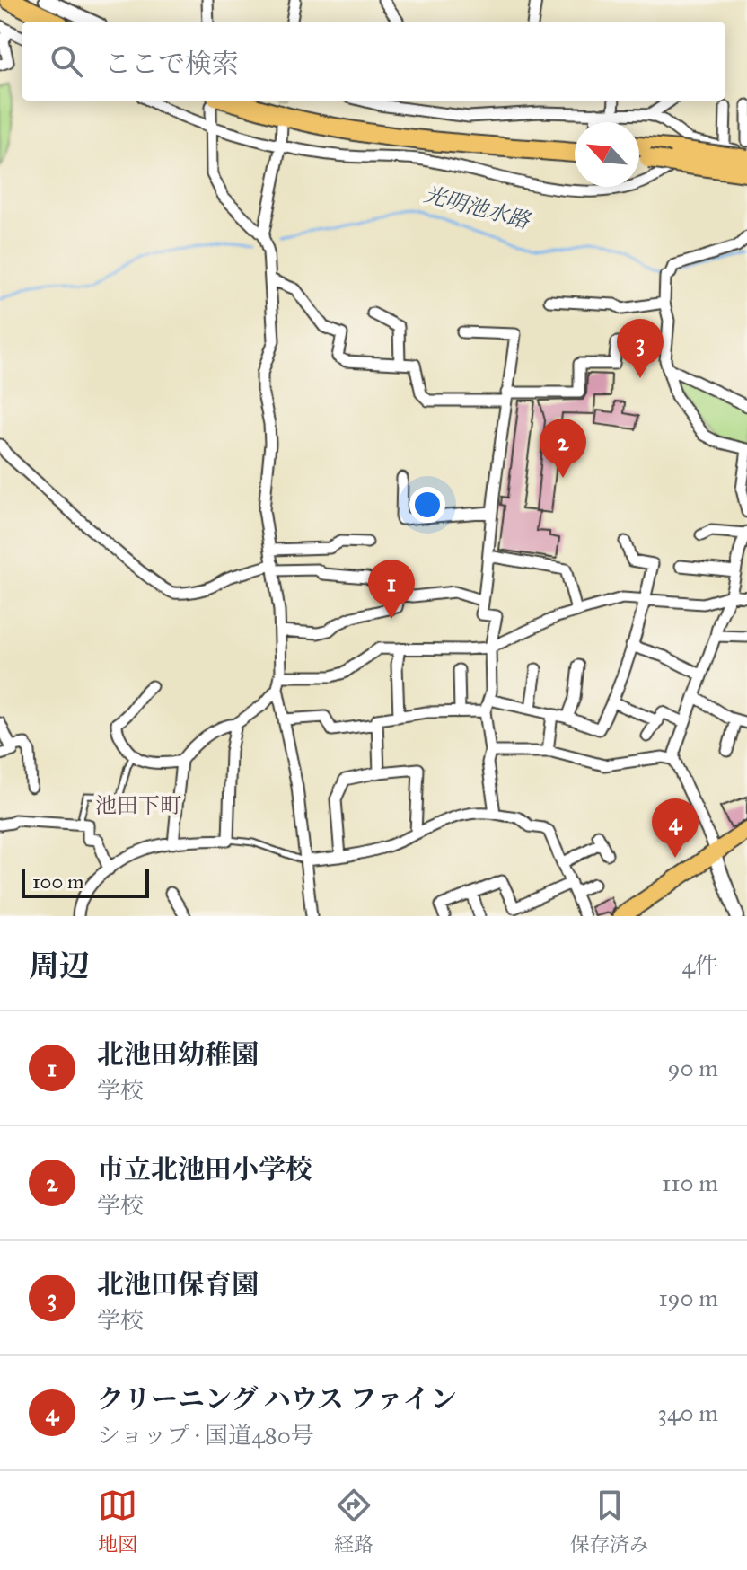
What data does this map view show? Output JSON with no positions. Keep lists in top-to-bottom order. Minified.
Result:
{"districts":["池田下町"],"water":["光明池水路"],"scale_bar":"100 m","north":"top left","page":{"search":"ここで検索","pins":["3","2","1","4"],"scale":"100 m","heading":["周辺","4件"],"list":[{"mark":"1","name":"北池田幼稚園","note":"学校","value":"90 m"},{"mark":"2","name":"市立北池田小学校","note":"学校","value":"110 m"},{"mark":"3","name":"北池田保育園","note":"学校","value":"190 m"},{"mark":"4","name":"クリーニング ハウス ファイン","note":"ショップ · 国道480号","value":"340 m"}],"nav":["地図","経路","保存済み"]}}
